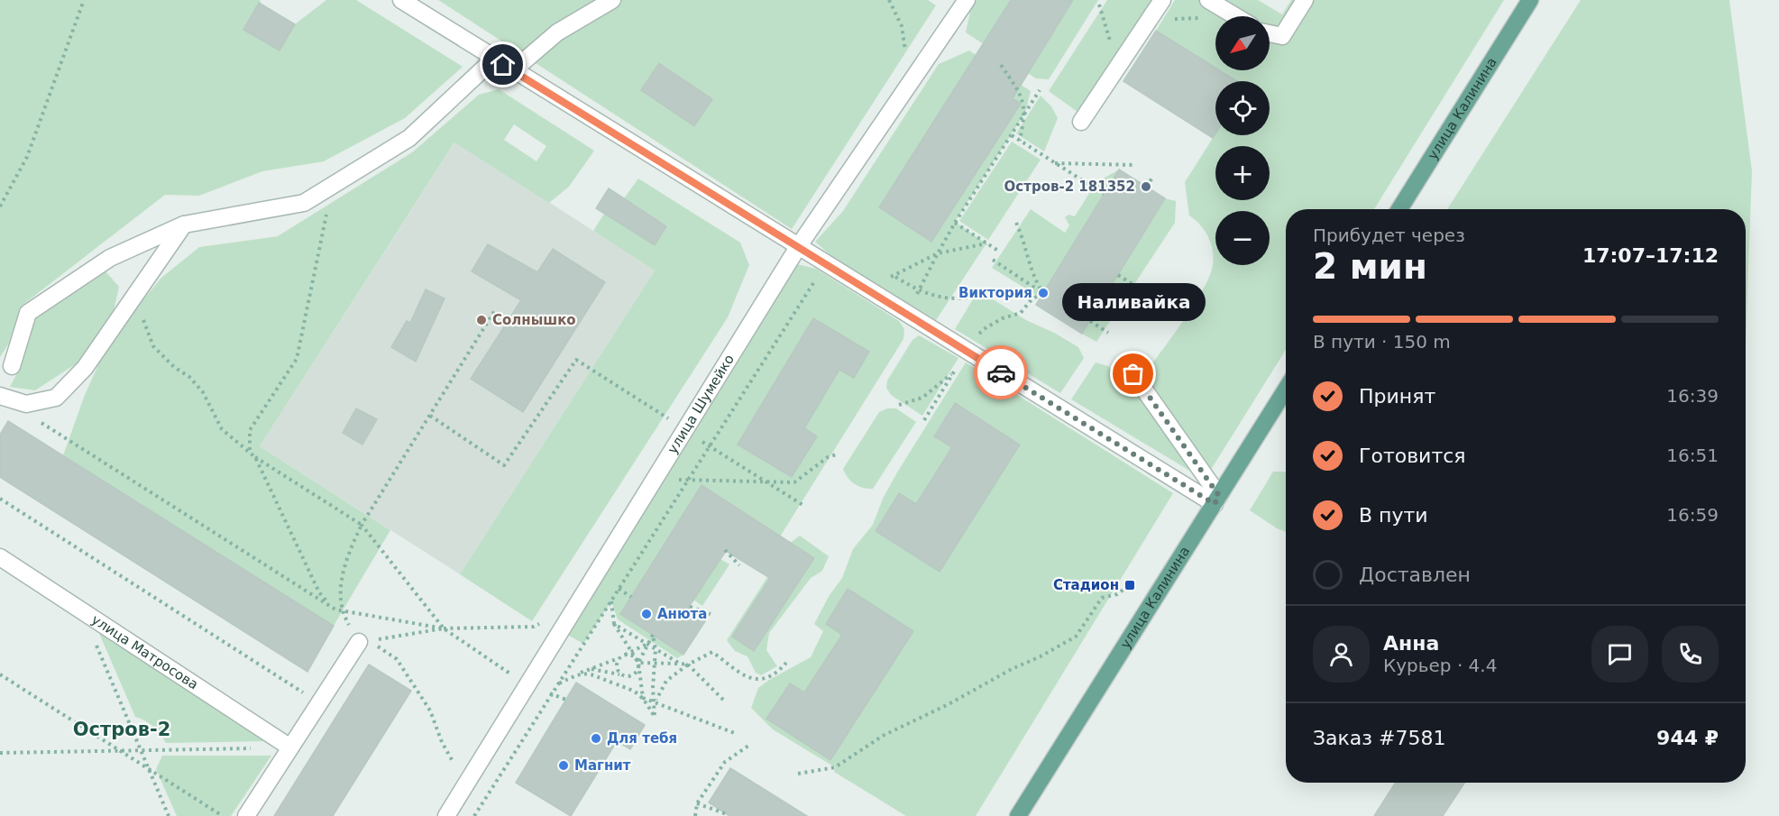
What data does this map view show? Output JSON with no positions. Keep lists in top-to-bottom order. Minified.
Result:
{"streets":{"main road":["улица Калинина"],"street":["улица Шумейко","улица Матросова"]},"districts":["Остров-2"],"places":{"other":["Остров-2 181352","Виктория","Солнышко","Наливайка","Анюта","Для тебя","Магнит"],"transit":["Стадион"]},"north":"bottom left","page":{"map_buttons":["+","−"],"heading":["2 мин","Прибудет через","17:07–17:12"],"panel":["Анна","Курьер · 4.4","Заказ #7581","944 ₽"],"bubble":"Наливайка","bar":"В пути · 150 m","list":[["Принят","16:39"],["Готовится","16:51"],["В пути","16:59"],"Доставлен"]}}
